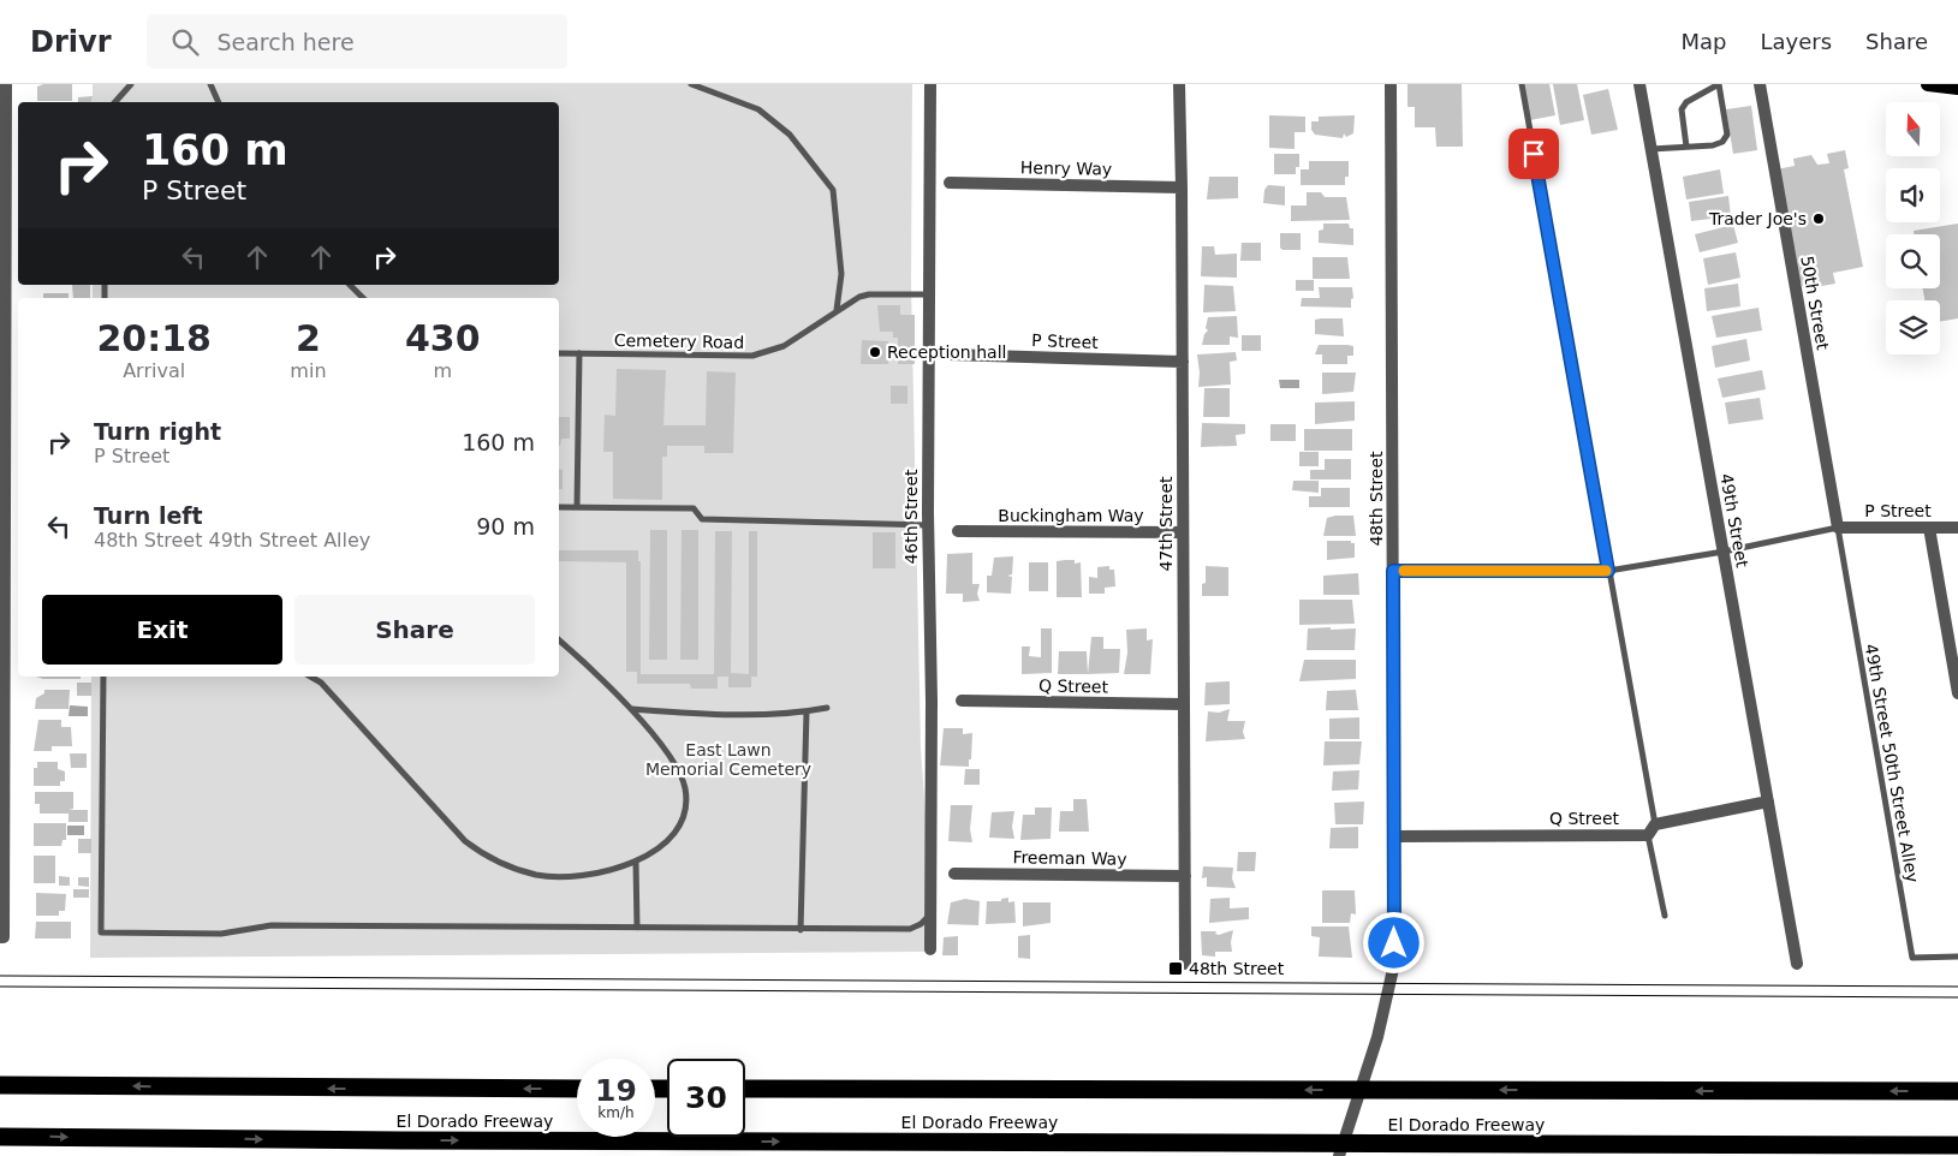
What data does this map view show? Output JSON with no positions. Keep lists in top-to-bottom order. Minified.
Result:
{"streets":{"highway":["El Dorado Freeway"],"street":["Henry Way","50th Street","P Street","48th Street","Buckingham Way","46th Street","49th Street","47th Street","Q Street","Freeman Way"],"lane":["Cemetery Road","49th Street 50th Street Alley"]},"crossings":[["Henry Way","47th Street"],["50th Street","P Street"],["50th Street","49th Street 50th Street Alley"],["Cemetery Road","46th Street"],["P Street","47th Street"],["P Street","49th Street 50th Street Alley"],["48th Street","Q Street"],["Buckingham Way","47th Street"],["47th Street","Q Street"],["47th Street","Freeman Way"]],"parks":["East Lawn Memorial Cemetery"],"places":{"other":["Trader Joe's","Reception hall"],"transit":["48th Street"]},"north":"top","page":{"header":"Drivr","search":"Search here","nav":["Map","Layers","Share"],"turn":["160 m","P Street"],"eta":["20:18","Arrival","2","min","430","m"],"list":[{"name":"Turn right","note":"P Street","value":"160 m"},{"name":"Turn left","note":"48th Street 49th Street Alley","value":"90 m"}],"buttons":["Exit","Share"],"speed":"19 km/h","limit":"30"}}
